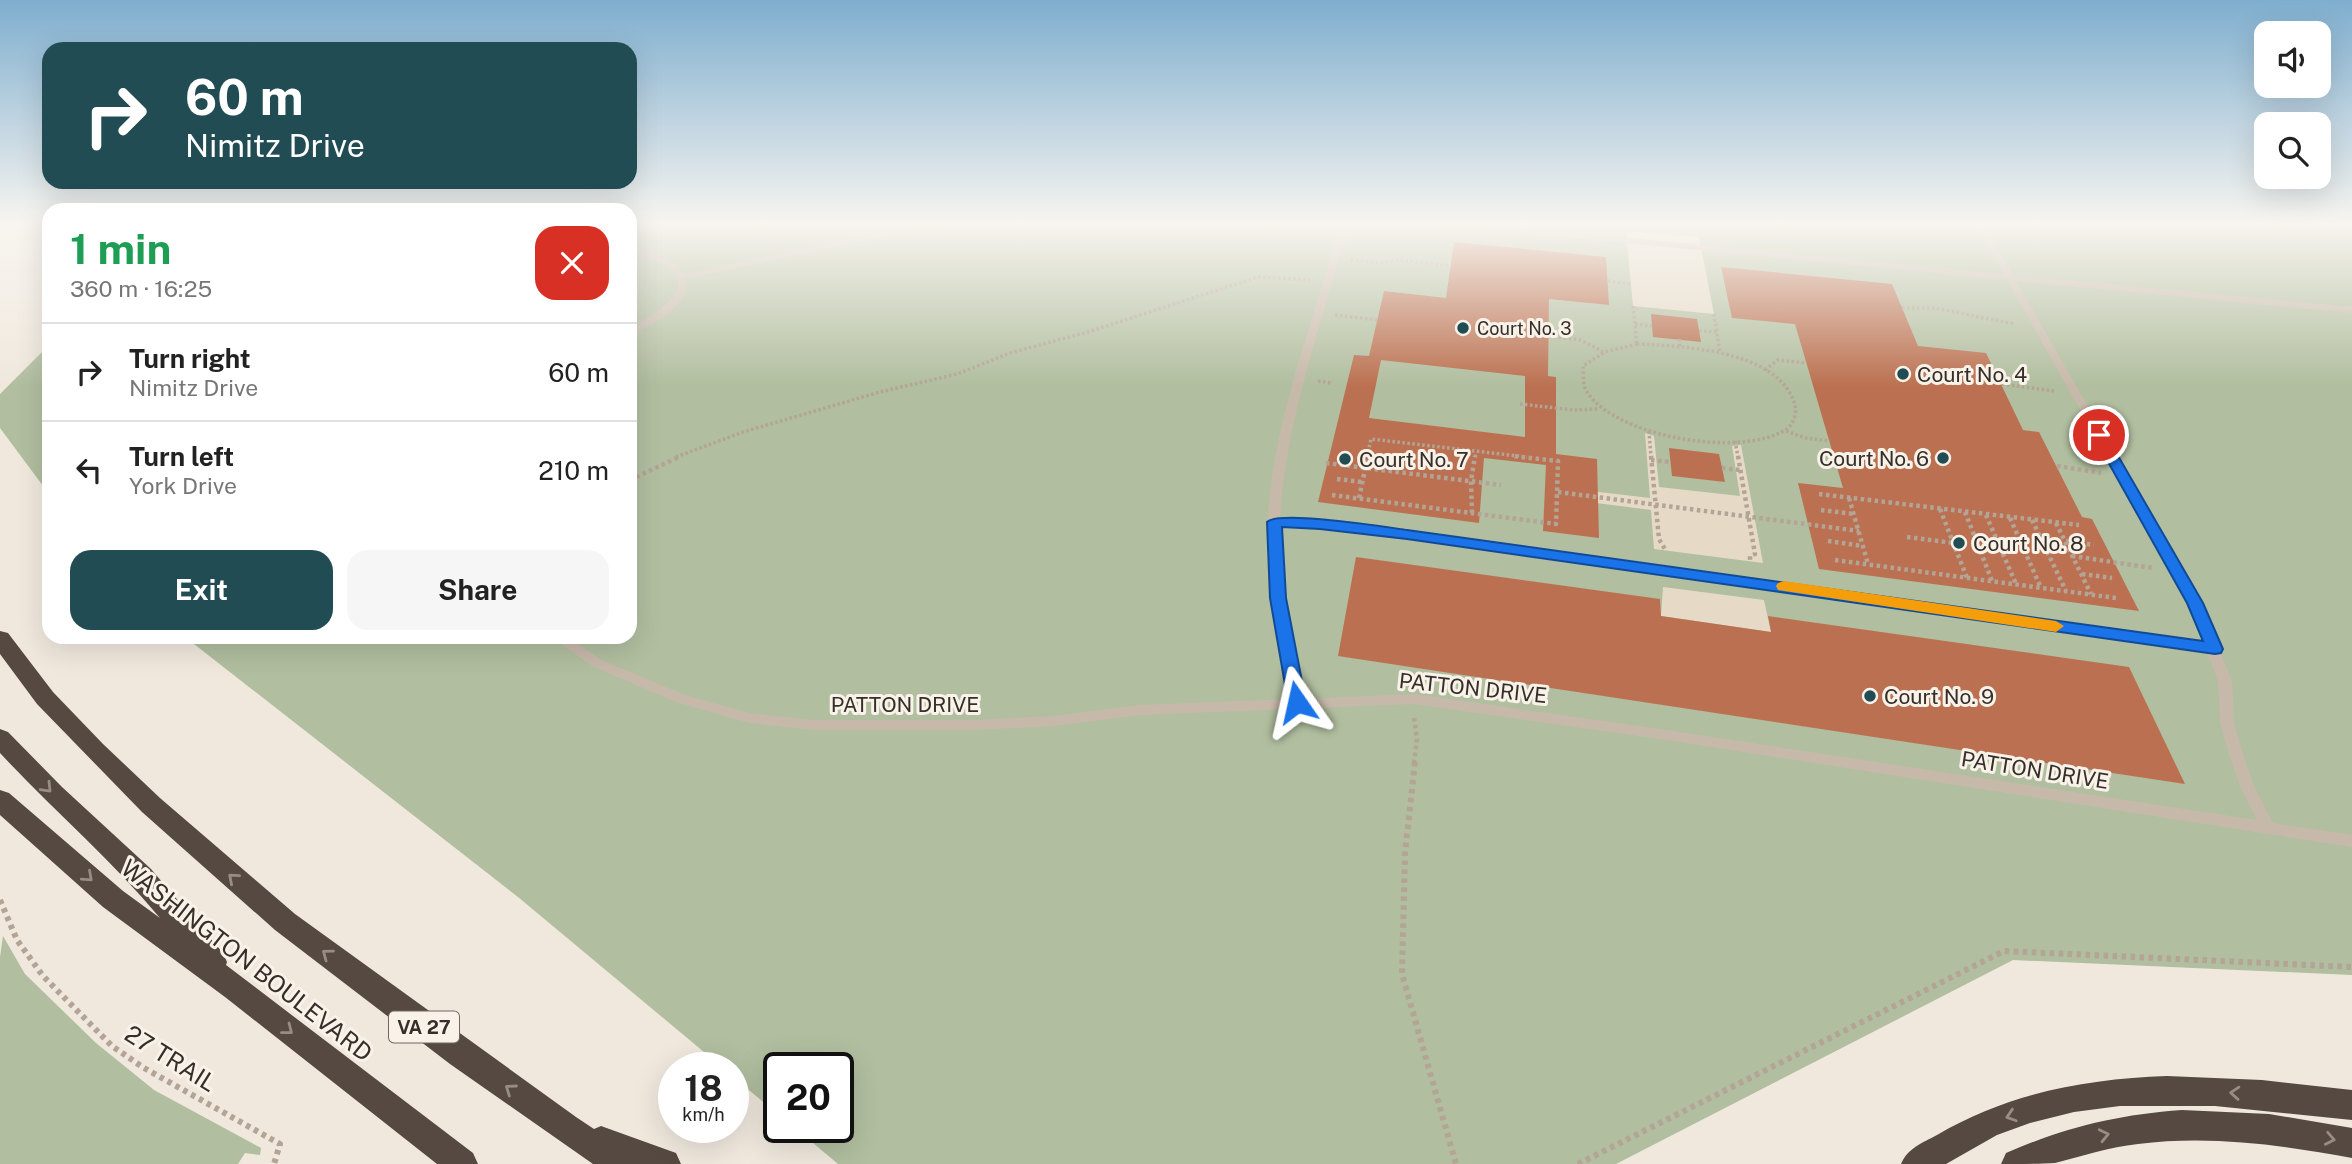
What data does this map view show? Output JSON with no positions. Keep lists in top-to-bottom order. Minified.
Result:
{"streets":{"highway":["WASHINGTON BOULEVARD","VA 27"],"lane":["PATTON DRIVE"],"path":["27 TRAIL"]},"places":["Court No. 3","Court No. 4","Court No. 6","Court No. 7","Court No. 8","Court No. 9"],"page":{"turn":["60 m","Nimitz Drive"],"heading":["1 min","360 m · 16:25"],"list":[{"name":"Turn right","note":"Nimitz Drive","value":"60 m"},{"name":"Turn left","note":"York Drive","value":"210 m"}],"buttons":["Exit","Share"],"speed":"18 km/h","limit":"20"}}
